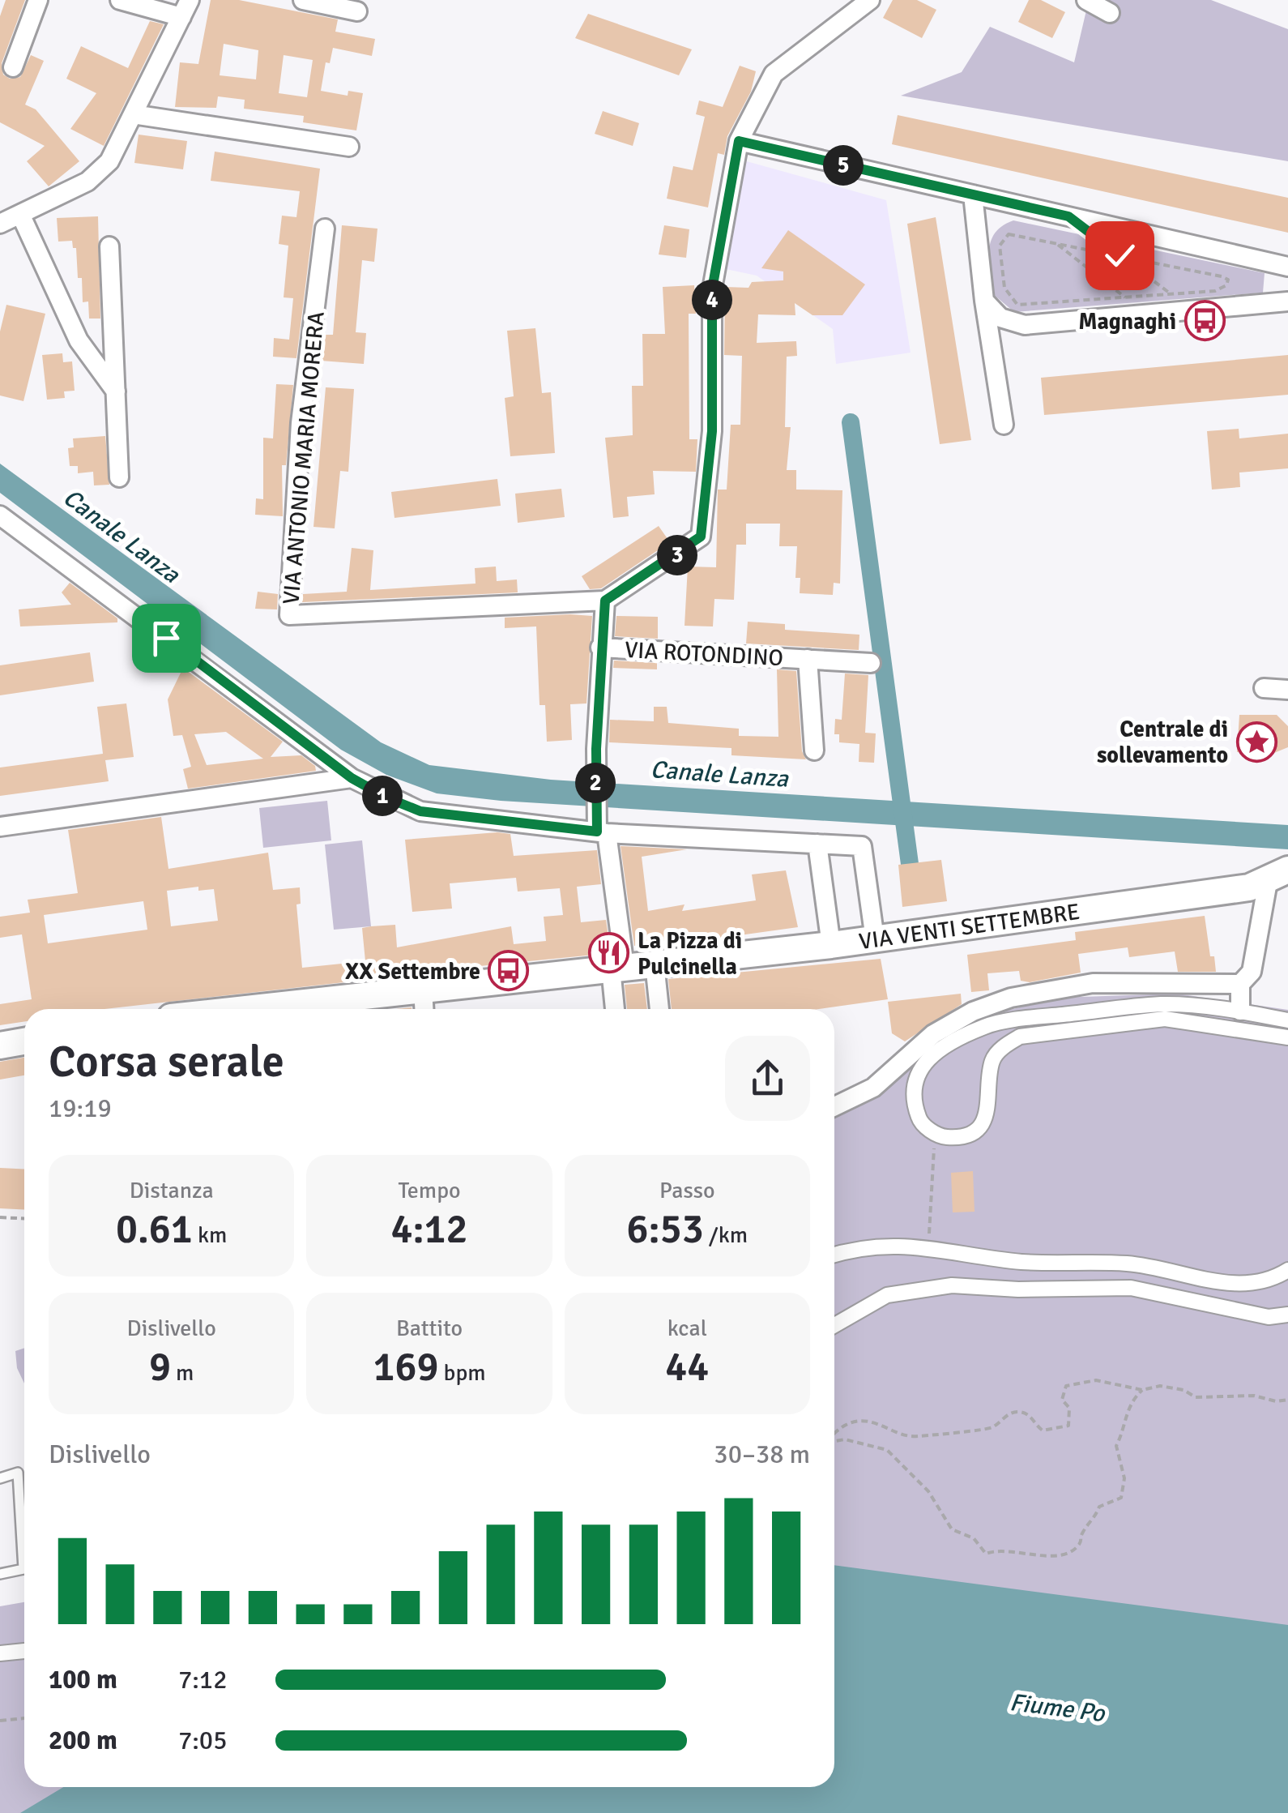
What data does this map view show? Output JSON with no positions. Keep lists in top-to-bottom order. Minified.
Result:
{"streets":{"main road":["VIA VENTI SETTEMBRE"],"street":["VIA ANTONIO MARIA MORERA","VIA ROTONDINO"]},"crossings":[["VIA ANTONIO MARIA MORERA","VIA ROTONDINO"],["VIA ROTONDINO","VIA VENTI SETTEMBRE"]],"water":["Canale Lanza","Fiume Po"],"places":{"bus stop":["Magnaghi","XX Settembre"],"place":["Centrale di sollevamento"],"restaurant":["La Pizza di Pulcinella"]},"page":{"pins":["5","4","3","2","1"],"heading":["Corsa serale","19:19"],"stats":[["Distanza","0.61 km"],["Tempo","4:12"],["Passo","6:53 /km"],["Dislivello","9 m"],["Battito","169 bpm"],["kcal","44"]],"chart":["Dislivello","30–38 m"],"list":[{"name":"100 m","note":"7:12"},{"name":"200 m","note":"7:05"}]}}
